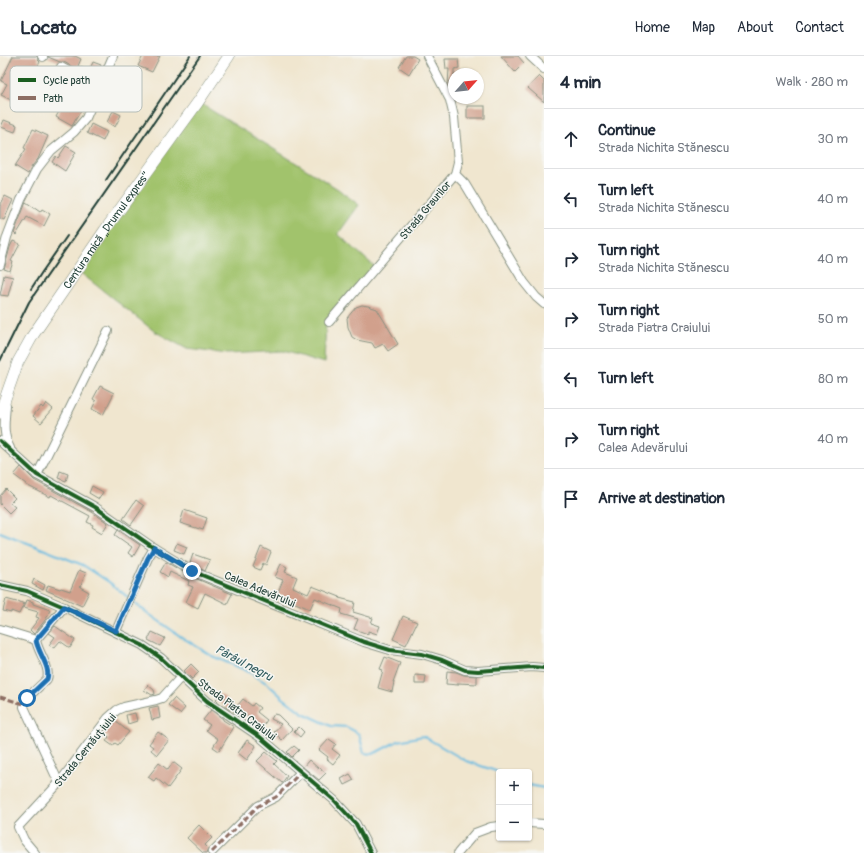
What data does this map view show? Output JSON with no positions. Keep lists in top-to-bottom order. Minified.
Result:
{"streets":{"main road":["Centura mică „Drumul expres”"],"street":["Strada Graurilor","Calea Adevărului","Strada Piatra Craiului","Strada Cernăuțiului"]},"crossings":[["Strada Piatra Craiului","Strada Cernăuțiului"]],"water":["Pârâul negru"],"legend":["Cycle path","Path"],"north":"top right","page":{"header":"Locato","nav":["Home","Map","About","Contact"],"heading":["4 min","Walk · 280 m"],"list":[["Continue","Strada Nichita Stănescu","30 m"],["Turn left","Strada Nichita Stănescu","40 m"],["Turn right","Strada Nichita Stănescu","40 m"],["Turn right","Strada Piatra Craiului","50 m"],["Turn left","80 m"],["Turn right","Calea Adevărului","40 m"],"Arrive at destination"],"map_buttons":["+","−"]}}
